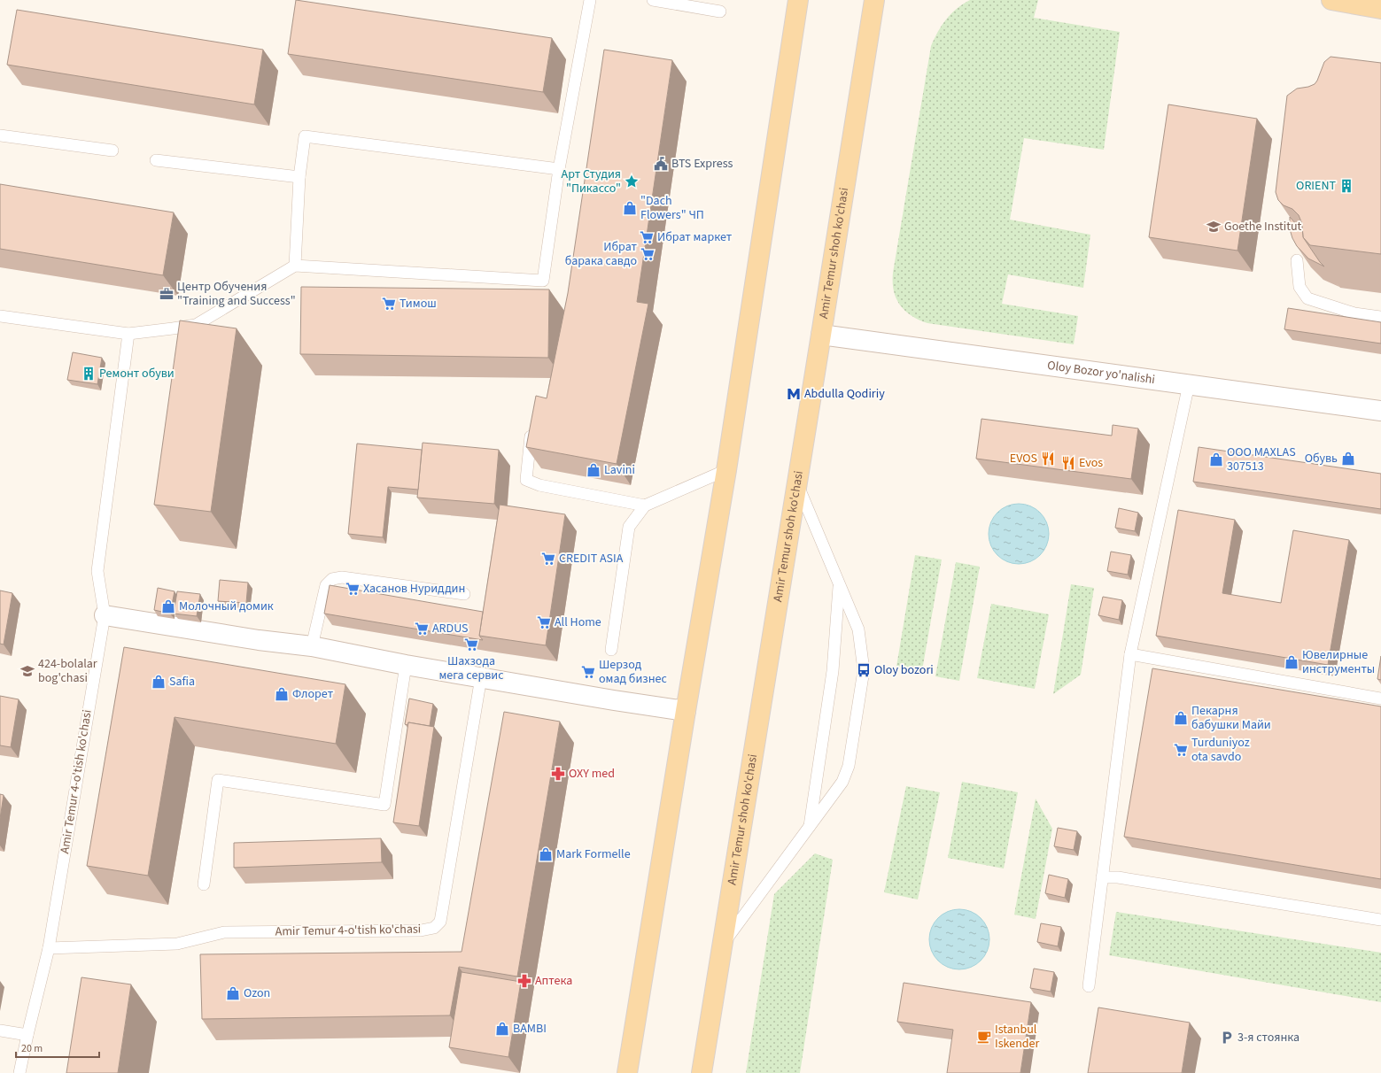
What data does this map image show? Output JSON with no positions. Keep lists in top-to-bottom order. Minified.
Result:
{"streets":{"main road":["Amir Temur shoh ko'chasi"],"street":["Oloy Bozor yo'nalishi"],"lane":["Amir Temur 4-o'tish ko'chasi"]},"crossings":[["Amir Temur shoh ko'chasi","Oloy Bozor yo'nalishi"]],"places":{"public building":["BTS Express"],"place":["Арт Студия \"Пикассо\""],"building":["ORIENT","Ремонт обуви"],"shop":["\"Dach Flowers\" ЧП","Обувь","OOO MAXLAS 307513","Lavini","Молочный домик","Ювелирные инструменты","Safia","Флорет","Пекарня бабушки Майи","Mark Formelle","Ozon","BAMBI"],"school or university":["Goethe Institut","424-bolalar bog'chasi"],"supermarket":["Ибрат маркет","Ибрат барака савдо","Тимош","CREDIT ASIA","Хасанов Нуриддин","All Home","ARDUS","Шахзода мега сервис","Шерзод омад бизнес","Turduniyoz ota savdo"],"office":["Центр Обучения \"Training and Success\""],"metro station":["Abdulla Qodiriy"],"restaurant":["EVOS","Evos"],"bus stop":["Oloy bozori"],"pharmacy":["OXY med","Аптека"],"cafe":["Istanbul Iskender"],"parking":["3-я стоянка"]},"scale_bar":"20 m"}
